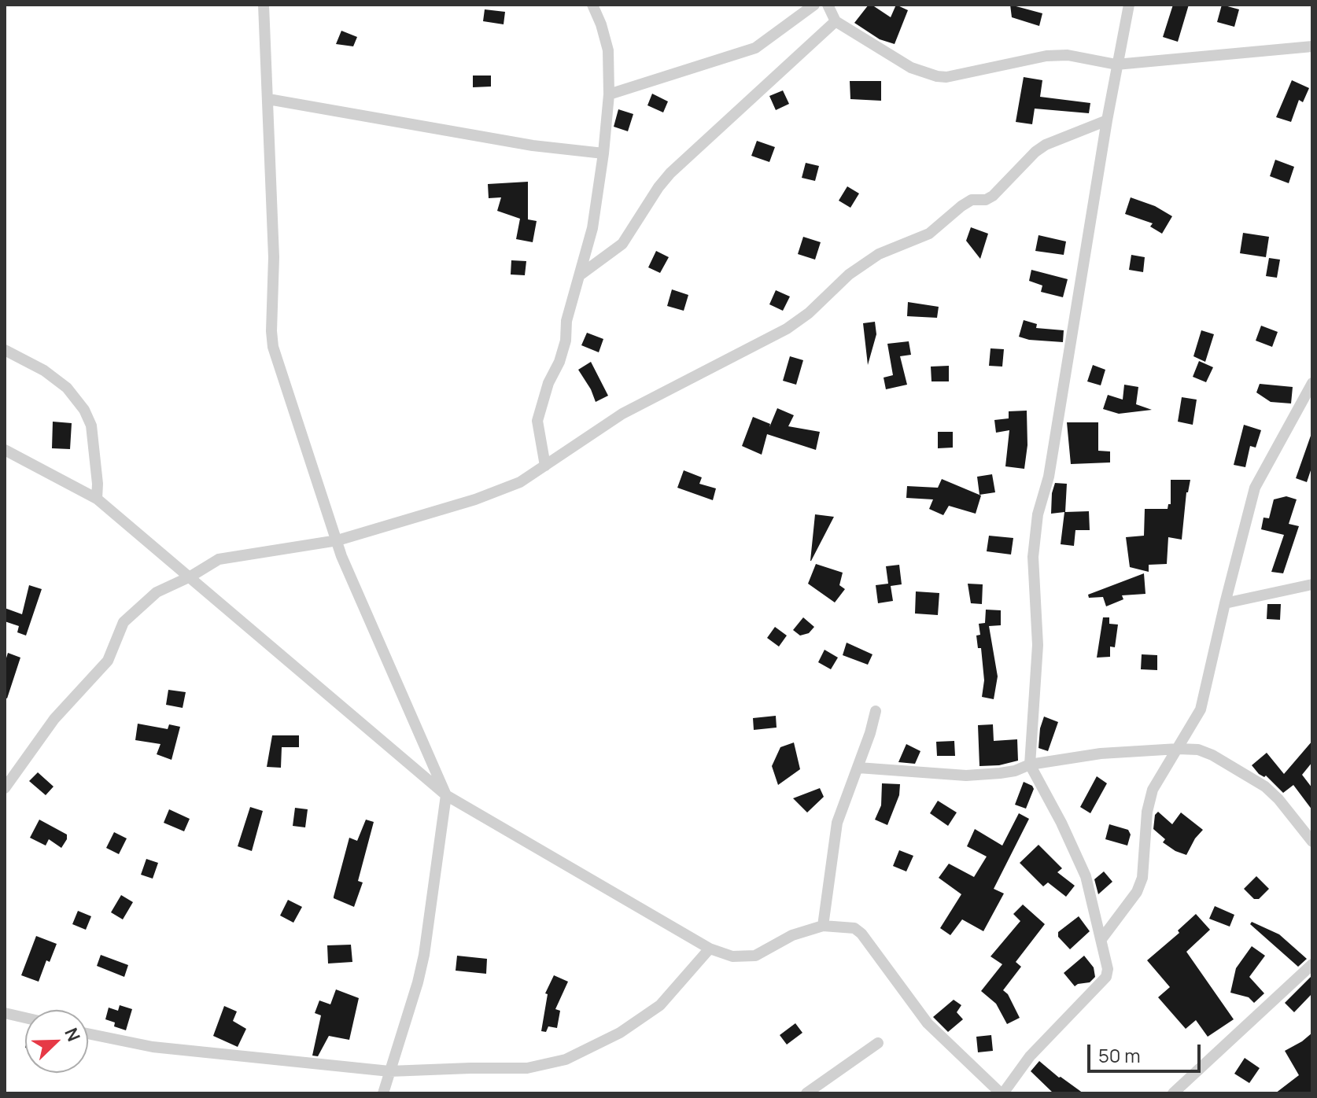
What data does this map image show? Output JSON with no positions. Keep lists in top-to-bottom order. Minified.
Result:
{"scale_bar":"50 m","north":"top right"}
